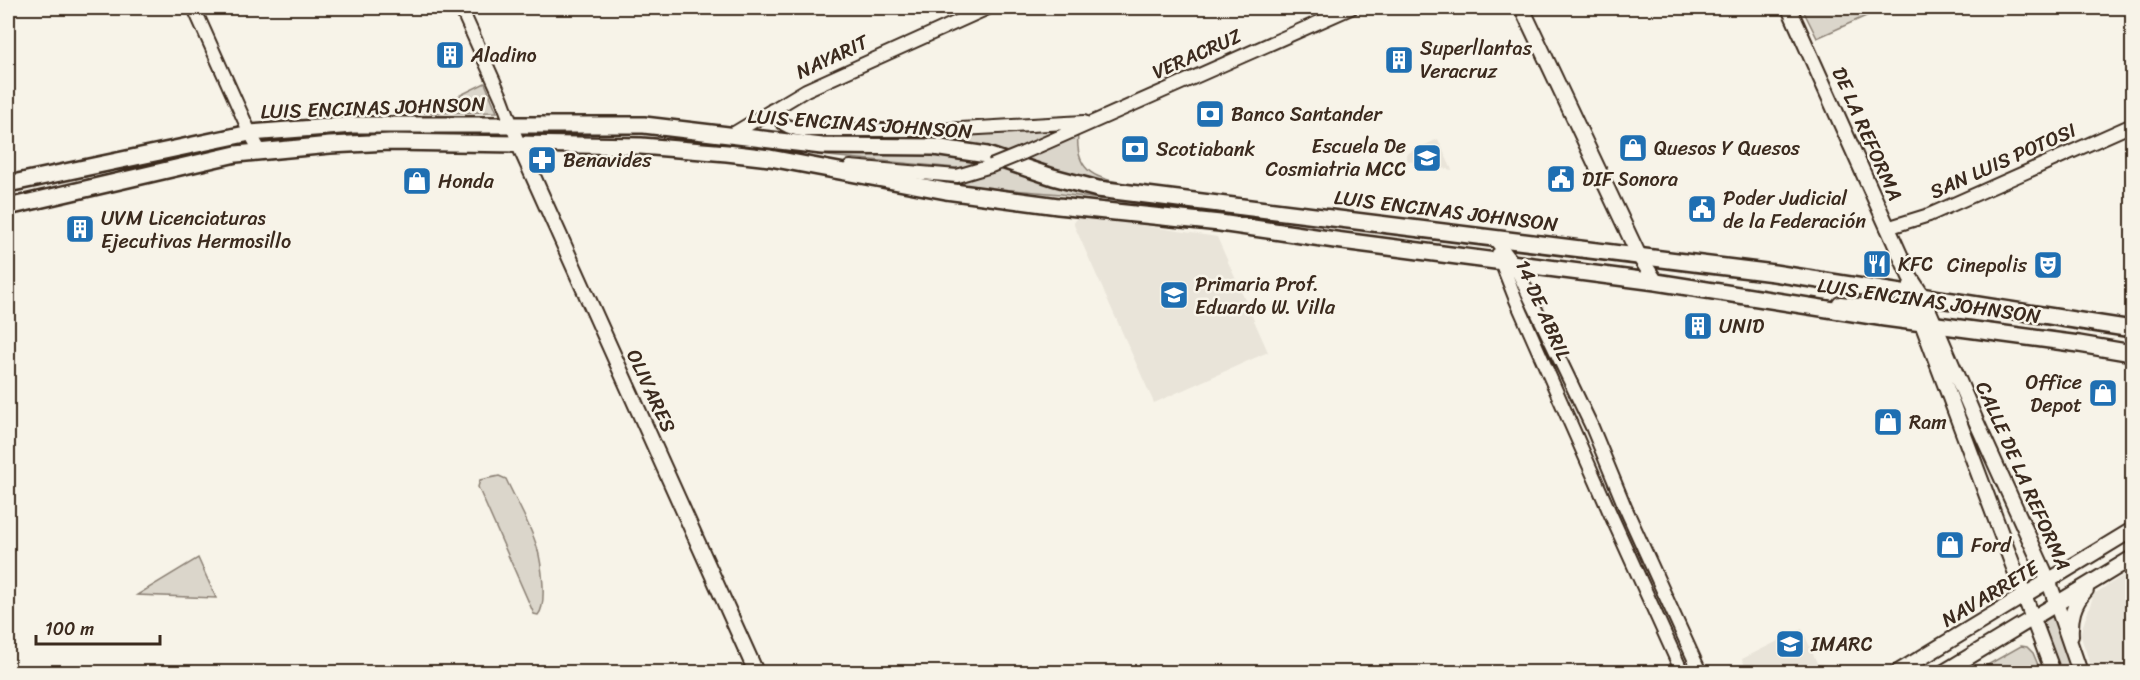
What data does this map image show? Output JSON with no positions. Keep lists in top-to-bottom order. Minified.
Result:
{"streets":{"main road":["LUIS ENCINAS JOHNSON","DE LA REFORMA","OLIVARES","CALLE DE LA REFORMA","NAVARRETE"],"street":["VERACRUZ","NAYARIT","SAN LUIS POTOSI","14 DE ABRIL"]},"crossings":[["VERACRUZ","LUIS ENCINAS JOHNSON"],["NAYARIT","LUIS ENCINAS JOHNSON"],["LUIS ENCINAS JOHNSON","DE LA REFORMA"],["LUIS ENCINAS JOHNSON","14 DE ABRIL"],["LUIS ENCINAS JOHNSON","OLIVARES"],["LUIS ENCINAS JOHNSON","CALLE DE LA REFORMA"],["DE LA REFORMA","SAN LUIS POTOSI"],["DE LA REFORMA","CALLE DE LA REFORMA"],["CALLE DE LA REFORMA","NAVARRETE"]],"places":{"building":["Aladino","Superllantas Veracruz","UVM Licenciaturas Ejecutivas Hermosillo","UNID"],"bank":["Banco Santander","Scotiabank"],"shop":["Quesos Y Quesos","Honda","Office Depot","Ram","Ford"],"school or university":["Escuela De Cosmiatria MCC","Primaria Prof. Eduardo W. Villa","IMARC"],"pharmacy":["Benavides"],"public building":["DIF Sonora","Poder Judicial de la Federación"],"restaurant":["KFC"],"theatre":["Cinepolis"]},"scale_bar":"100 m"}
